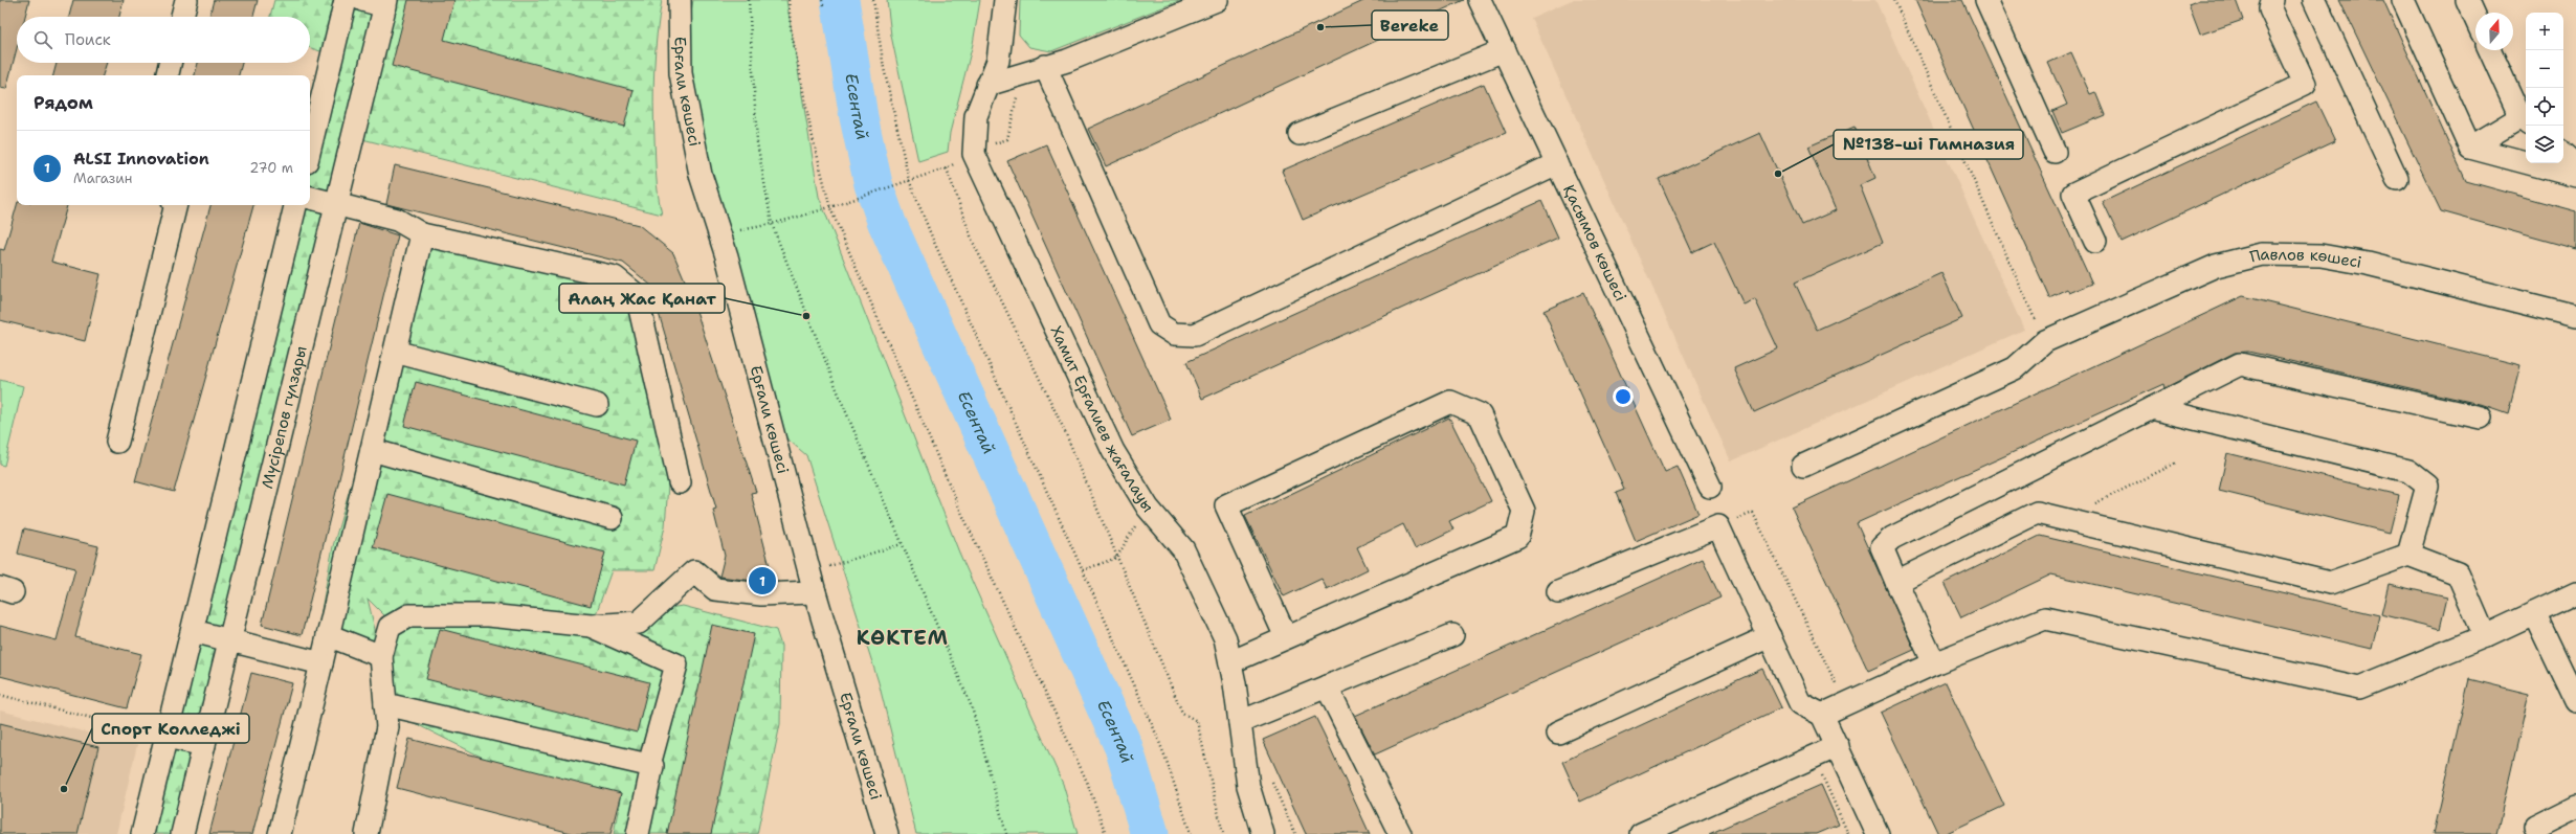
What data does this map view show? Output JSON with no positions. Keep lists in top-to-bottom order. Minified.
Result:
{"streets":{"street":["Ерғали көшесі","Қасымов көшесі","Павлов көшесі","Мүсірепов гүлзары","Хамит Ерғалиев жағалауы"]},"districts":["КӨКТЕМ"],"water":["Есентай"],"places":["Bereke","№138-ші Гимназия","Алаң Жас Қанат","Спорт Колледжі"],"north":"top","page":{"map_buttons":["+","−"],"search":"Поиск","heading":"Рядом","list":[{"mark":"1","name":"ALSI Innovation","note":"Магазин","value":"270 m"}],"pins":"1"}}
